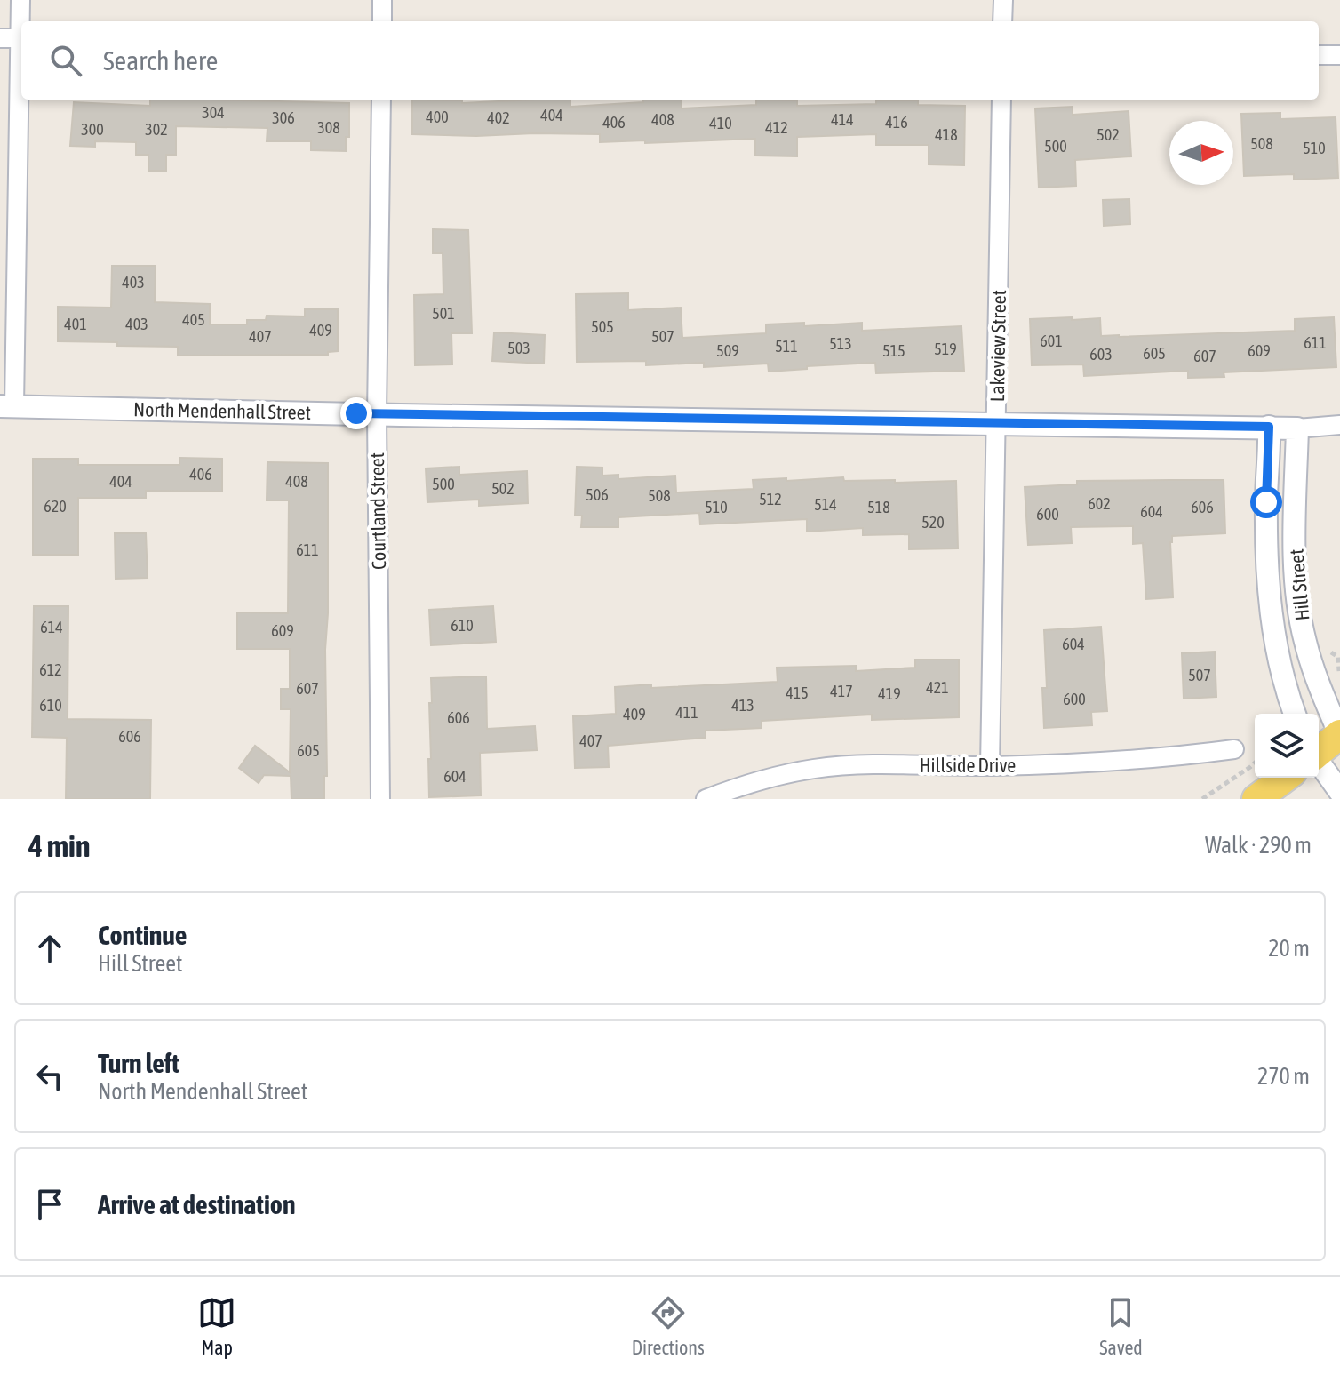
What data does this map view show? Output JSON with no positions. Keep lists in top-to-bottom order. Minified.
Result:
{"streets":{"street":["Lakeview Street","North Mendenhall Street","Courtland Street","Hill Street","Hillside Drive"]},"crossings":[["Lakeview Street","North Mendenhall Street"],["Lakeview Street","Hillside Drive"],["North Mendenhall Street","Courtland Street"],["North Mendenhall Street","Hill Street"]],"house_numbers":["304","404","400","306","402","408","414","406","416","410","308","412","300","302","418","502","508","500","510","403","501","405","401","403","505","409","407","507","601","611","513","511","503","519","509","515","609","605","603","607","406","404","408","500","502","506","508","512","602","514","620","510","518","606","604","600","520","611","610","614","609","604","612","507","421","607","417","415","419","600","610","413","411","409","606","606","407","605","604"],"north":"right","page":{"search":"Search here","heading":["4 min","Walk · 290 m"],"list":[["Continue","Hill Street","20 m"],["Turn left","North Mendenhall Street","270 m"],"Arrive at destination"],"nav":["Map","Directions","Saved"]}}
